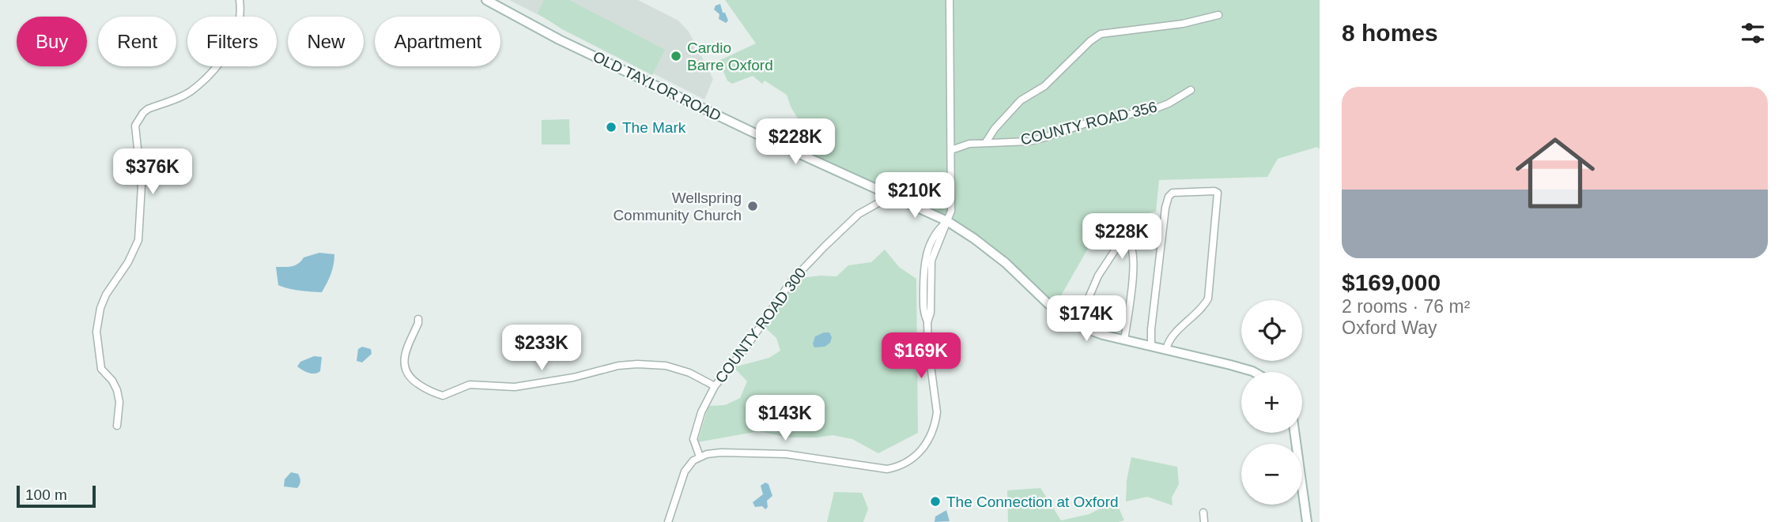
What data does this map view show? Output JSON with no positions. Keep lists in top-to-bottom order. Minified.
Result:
{"streets":{"street":["OLD TAYLOR ROAD","COUNTY ROAD 356","COUNTY ROAD 300"]},"crossings":[["OLD TAYLOR ROAD","COUNTY ROAD 300"]],"places":["Cardio Barre Oxford","The Mark","Wellspring Community Church","The Connection at Oxford"],"scale_bar":"100 m","page":{"heading":"8 homes","chip":["Buy","Rent","Filters","New","Apartment"],"list":[{"name":"$169,000","note":"2 rooms · 76 m² · Oxford Way"}],"price":["$228K","$376K","$210K","$228K","$174K","$233K","$169K","$143K"],"map_buttons":["+","−"],"scale":"100 m"}}
